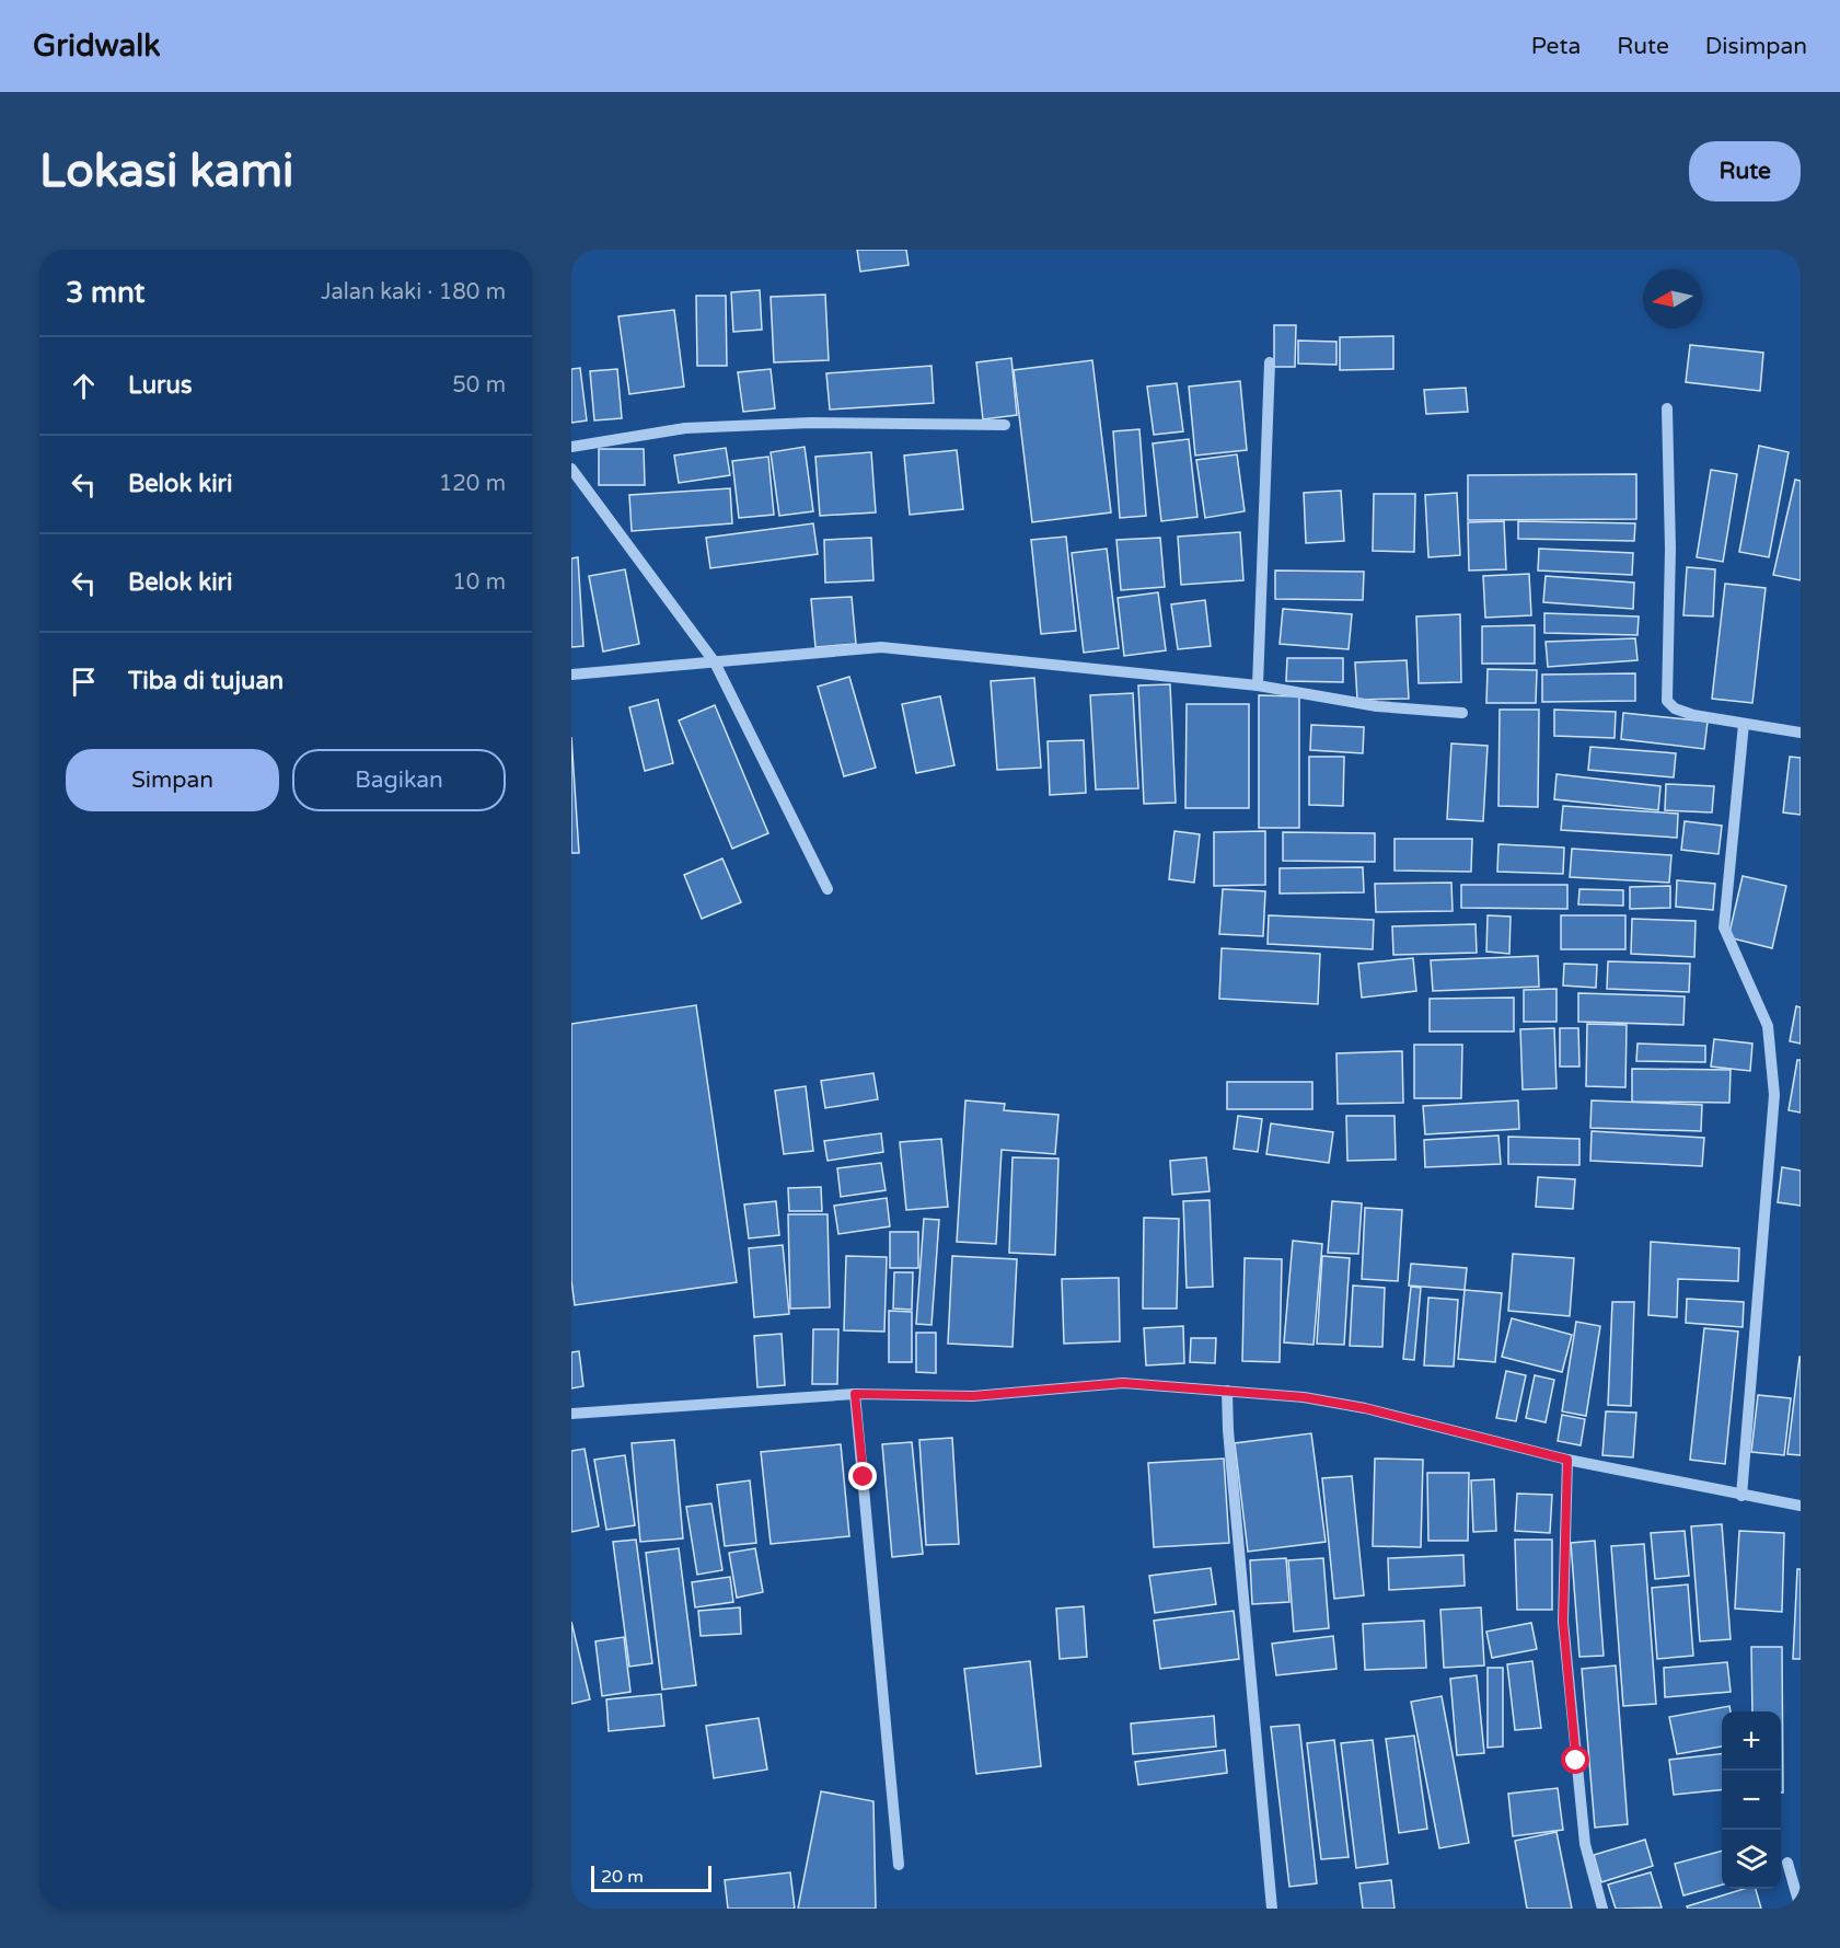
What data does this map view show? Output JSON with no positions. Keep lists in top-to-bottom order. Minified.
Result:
{"scale_bar":"20 m","north":"left","page":{"header":"Gridwalk","nav":["Peta","Rute","Disimpan"],"buttons":["Rute",["Simpan","Bagikan"]],"title":"Lokasi kami","heading":["3 mnt","Jalan kaki · 180 m"],"list":[["Lurus","50 m"],["Belok kiri","120 m"],["Belok kiri","10 m"],"Tiba di tujuan"],"map_buttons":["+","−"],"scale":"20 m"}}
